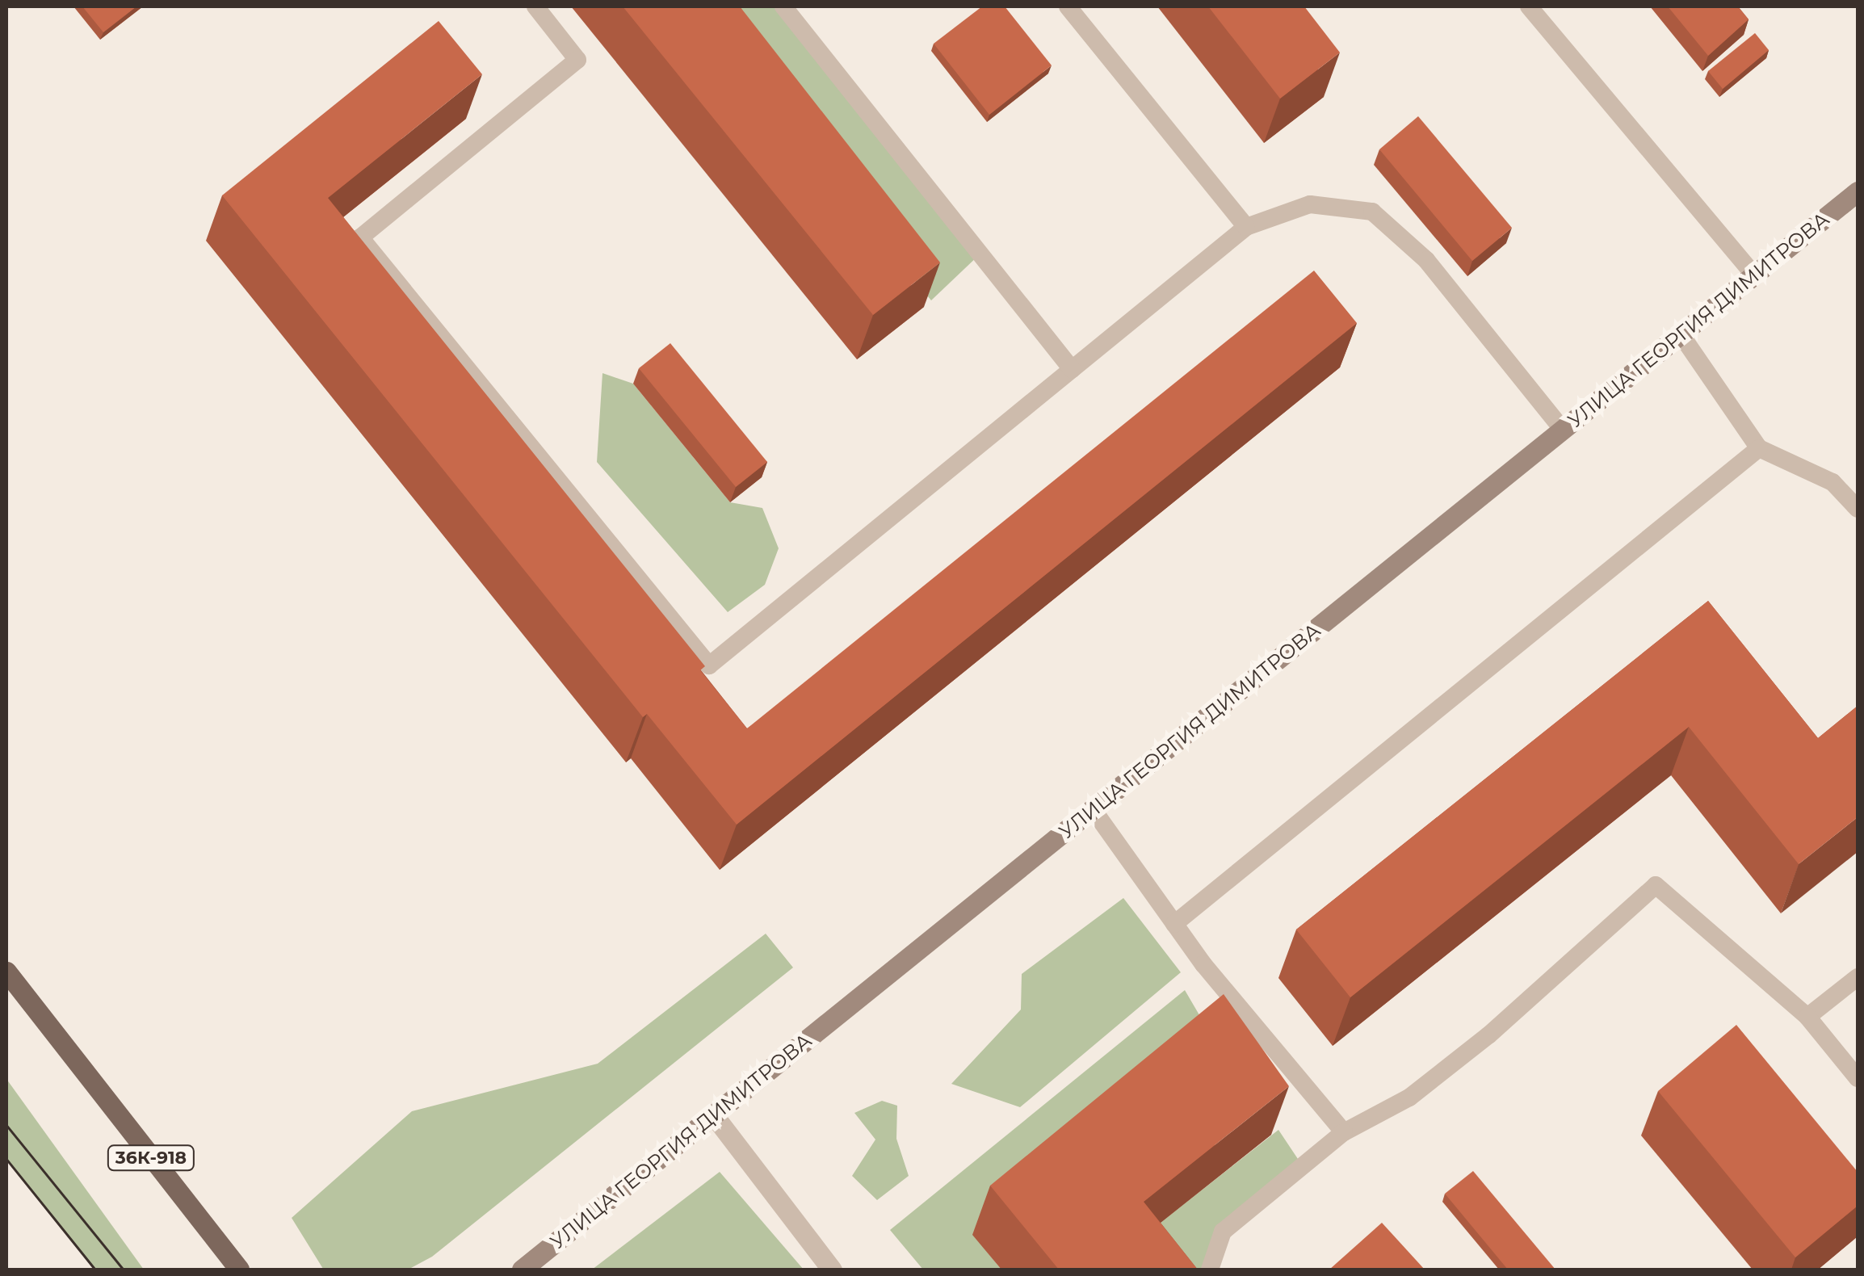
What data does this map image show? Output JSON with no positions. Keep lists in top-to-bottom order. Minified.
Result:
{"streets":{"main road":["УЛИЦА ГЕОРГИЯ ДИМИТРОВА","36К-918"]}}
